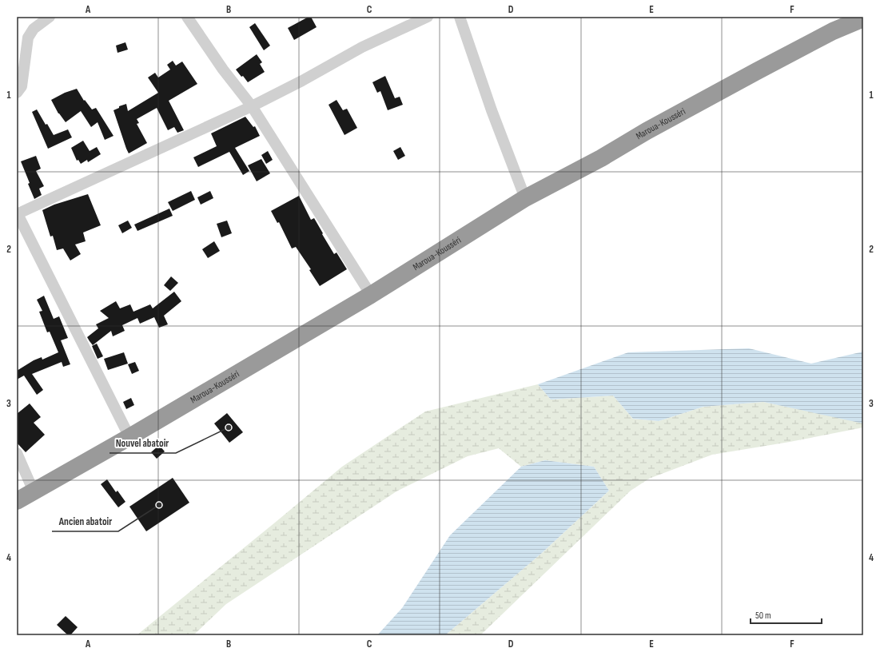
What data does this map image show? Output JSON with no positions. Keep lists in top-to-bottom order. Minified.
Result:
{"streets":{"highway":["Maroua-Kousséri"]},"places":["Nouvel abatoir","Ancien abatoir"],"scale_bar":"50 m","grid":{"columns":["A","B","C","D","E","F"],"rows":["1","2","3","4"]}}
